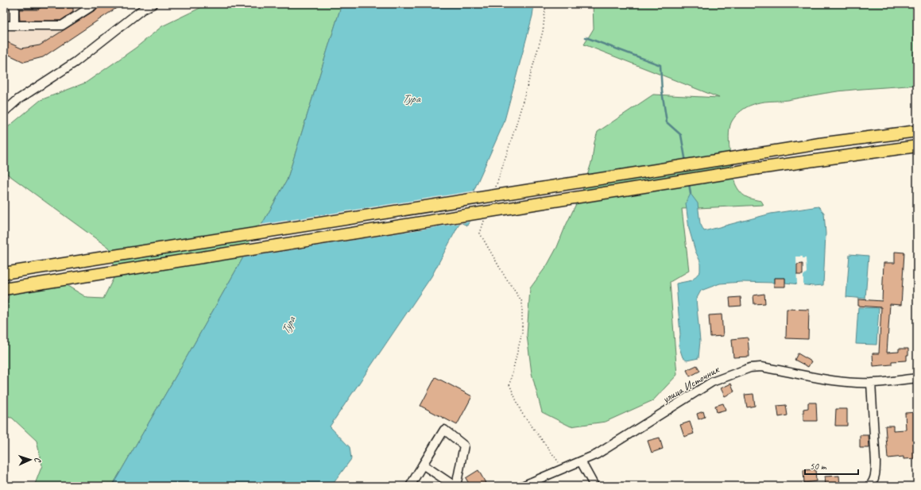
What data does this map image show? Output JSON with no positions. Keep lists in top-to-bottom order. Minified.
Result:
{"streets":{"street":["улица Источник"]},"water":["Тура"],"scale_bar":"50 m","north":"right"}
